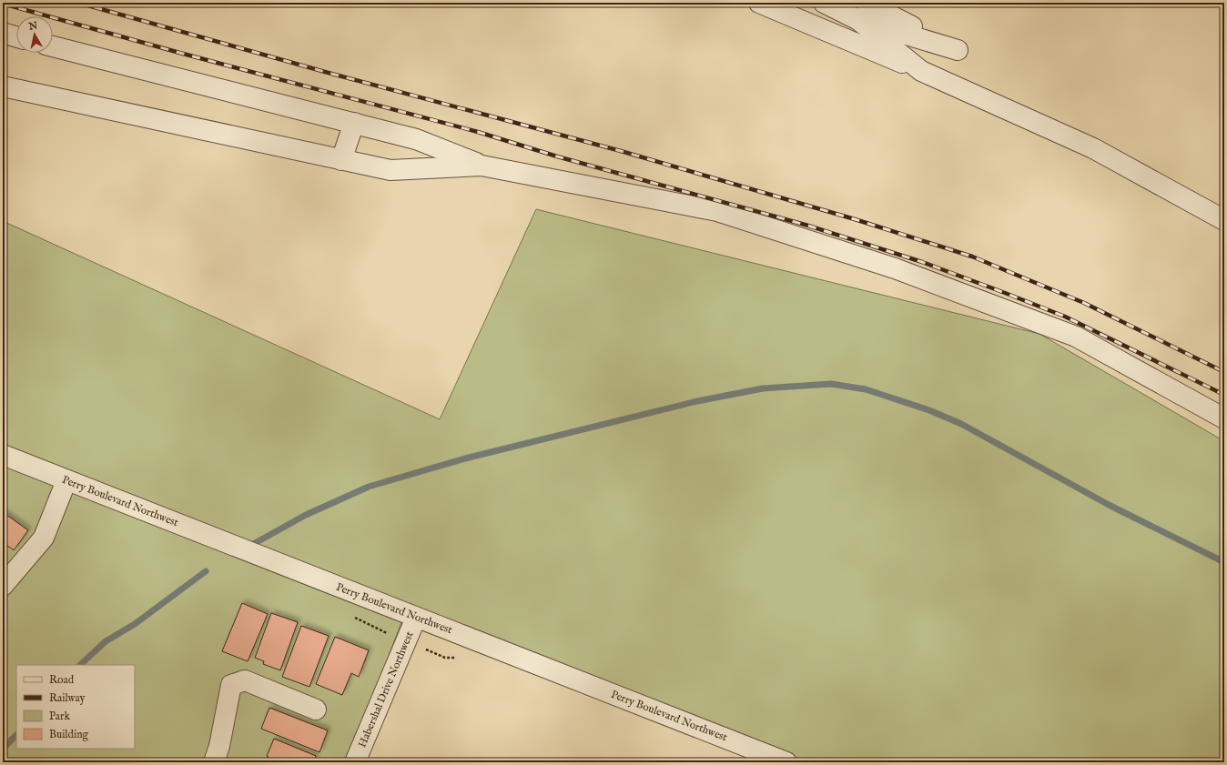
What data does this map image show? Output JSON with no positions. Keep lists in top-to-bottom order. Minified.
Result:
{"streets":{"street":["Perry Boulevard Northwest","Habershal Drive Northwest"]},"crossings":[["Perry Boulevard Northwest","Habershal Drive Northwest"]],"legend":["Road","Railway","Park","Building"],"north":"top"}
